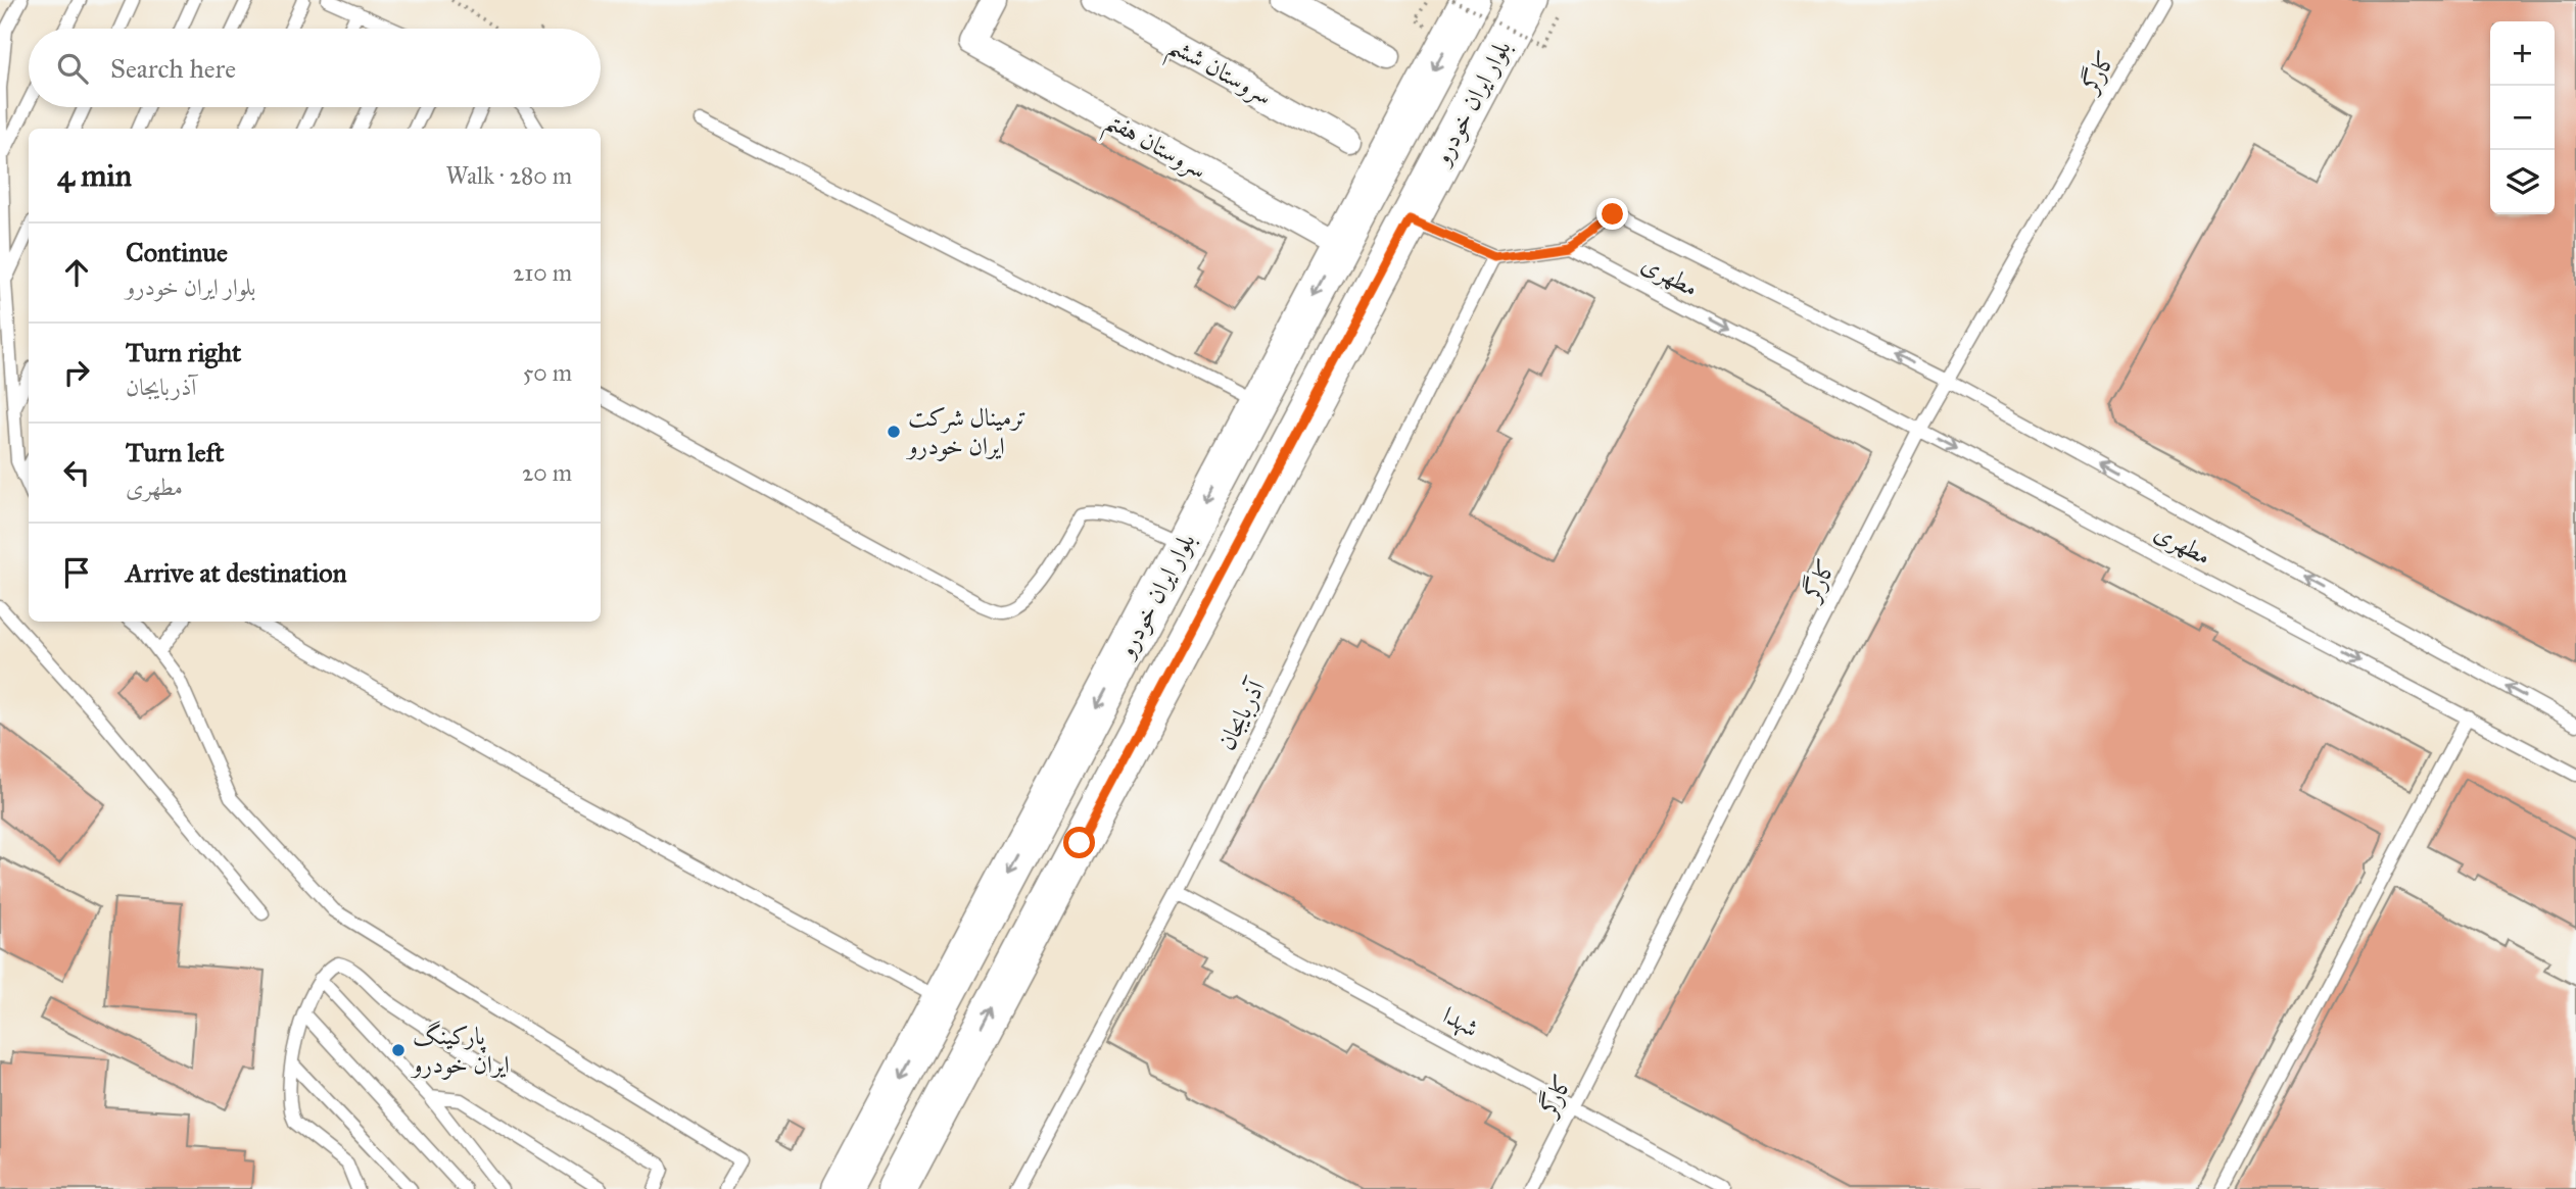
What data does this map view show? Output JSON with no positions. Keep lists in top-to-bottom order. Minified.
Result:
{"streets":{"main road":["بلوار ایران خودرو"],"street":["سروستان ششم","سروستان هفتم"],"lane":["کارگر","مطهری","آذربایجان","شهدا"]},"crossings":[["کارگر","مطهری"],["کارگر","شهدا"],["بلوار ایران خودرو","سروستان هفتم"],["آذربایجان","شهدا"]],"places":["ترمینال شرکت ایران خودرو","پارکینگ ایران خودرو"],"page":{"map_buttons":["+","−"],"search":"Search here","heading":["4 min","Walk · 280 m"],"list":[["Continue","بلوار ایران خودرو","210 m"],["Turn right","آذربایجان","50 m"],["Turn left","مطهری","20 m"],"Arrive at destination"]}}
